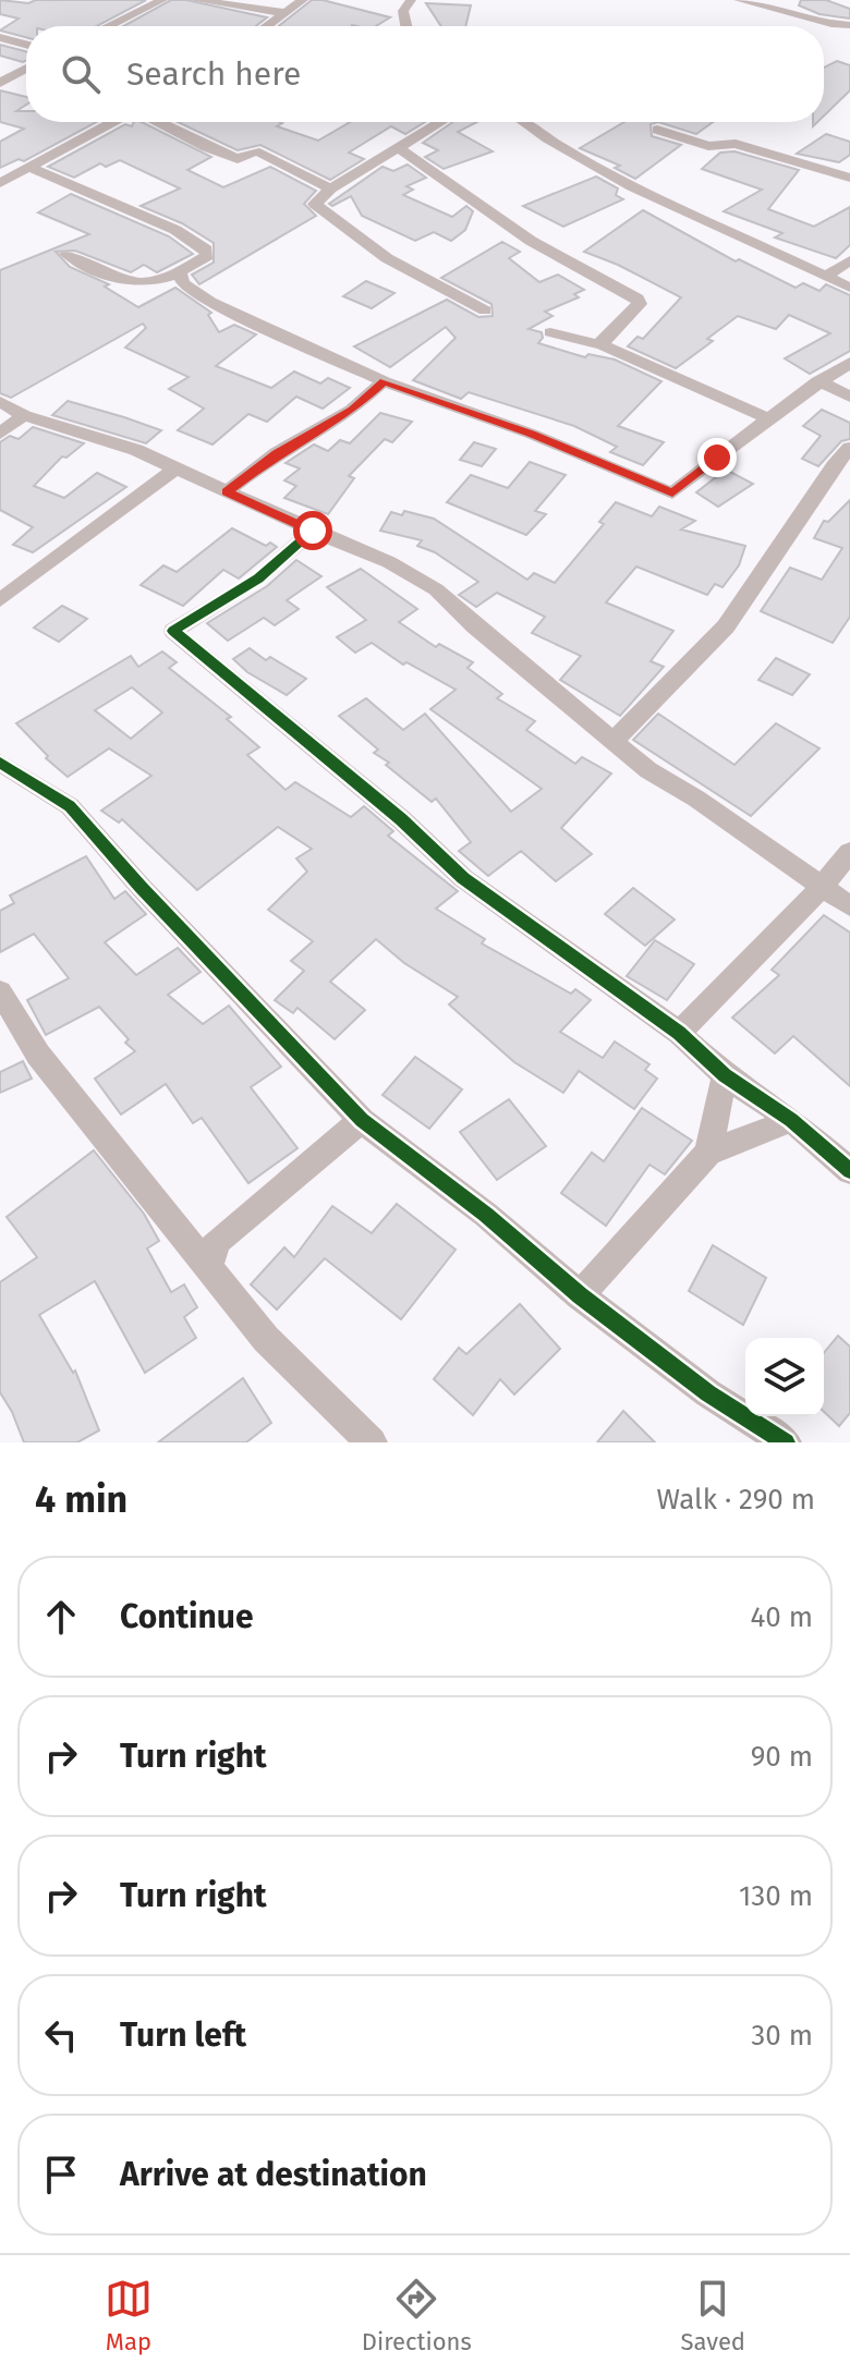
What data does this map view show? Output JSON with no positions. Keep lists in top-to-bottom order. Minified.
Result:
{"page":{"search":"Search here","heading":["4 min","Walk · 290 m"],"list":[["Continue","40 m"],["Turn right","90 m"],["Turn right","130 m"],["Turn left","30 m"],"Arrive at destination"],"nav":["Map","Directions","Saved"]}}
